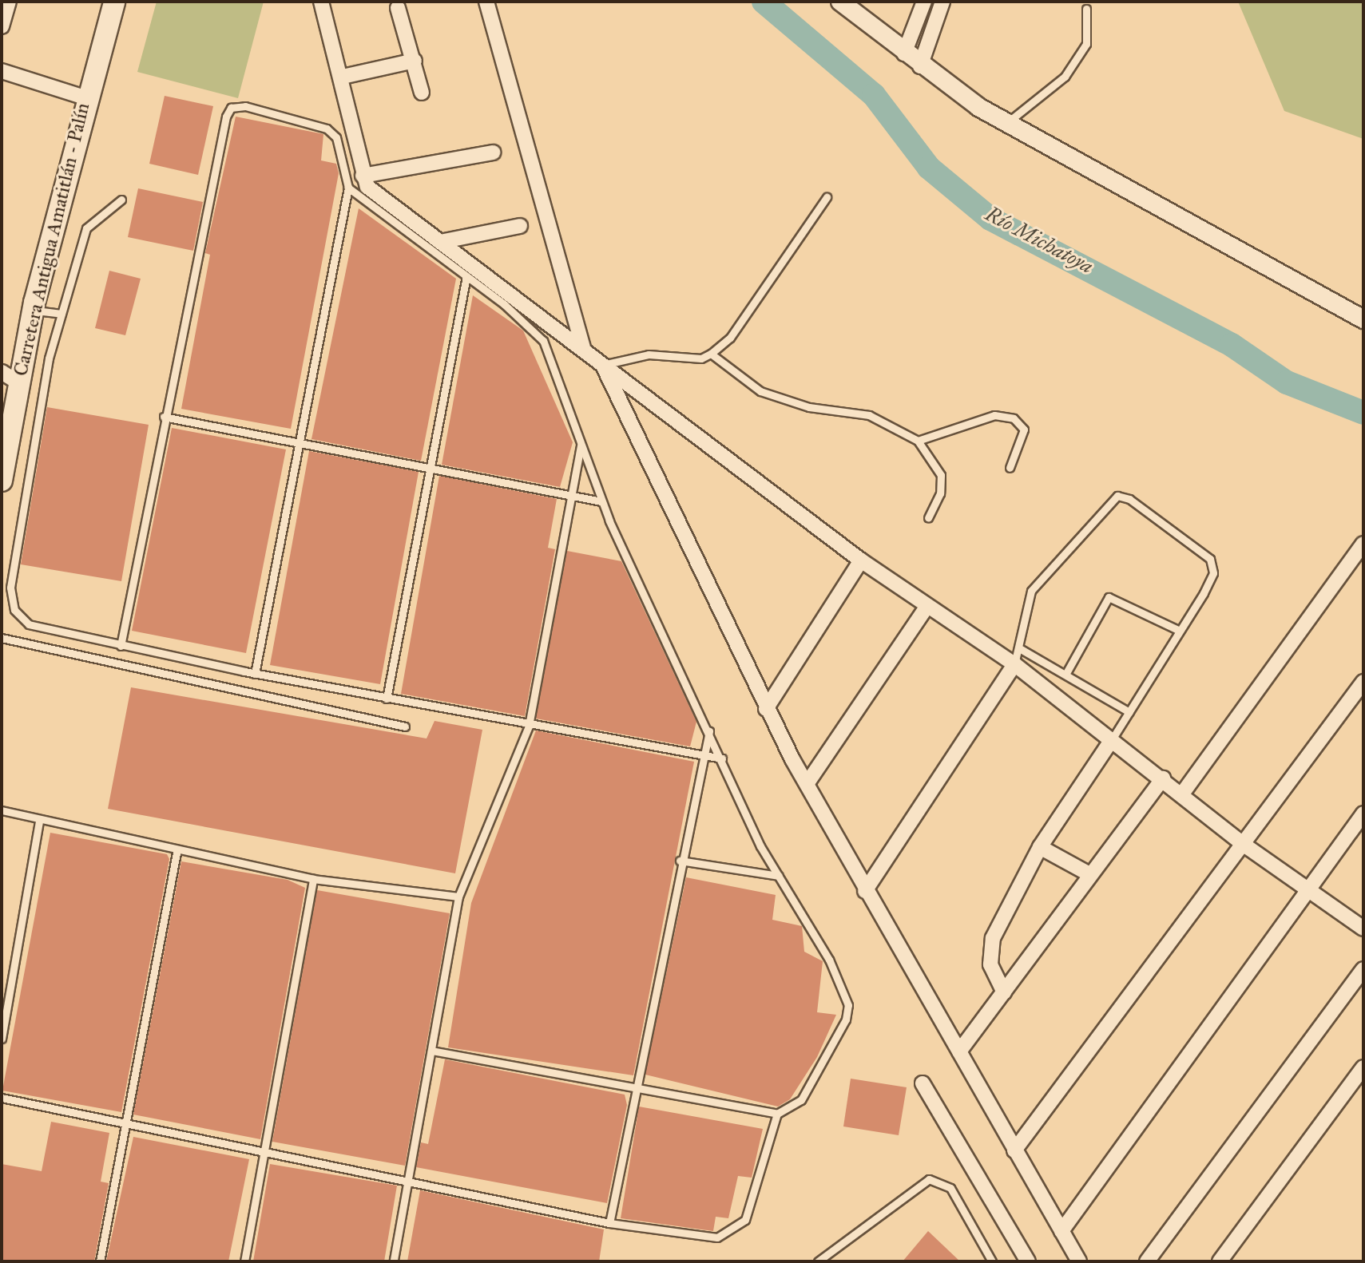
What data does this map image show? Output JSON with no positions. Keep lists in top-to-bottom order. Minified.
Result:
{"streets":{"main road":["Carretera Antigua Amatitlán - Palín"]},"water":["Río Michatoya"]}
